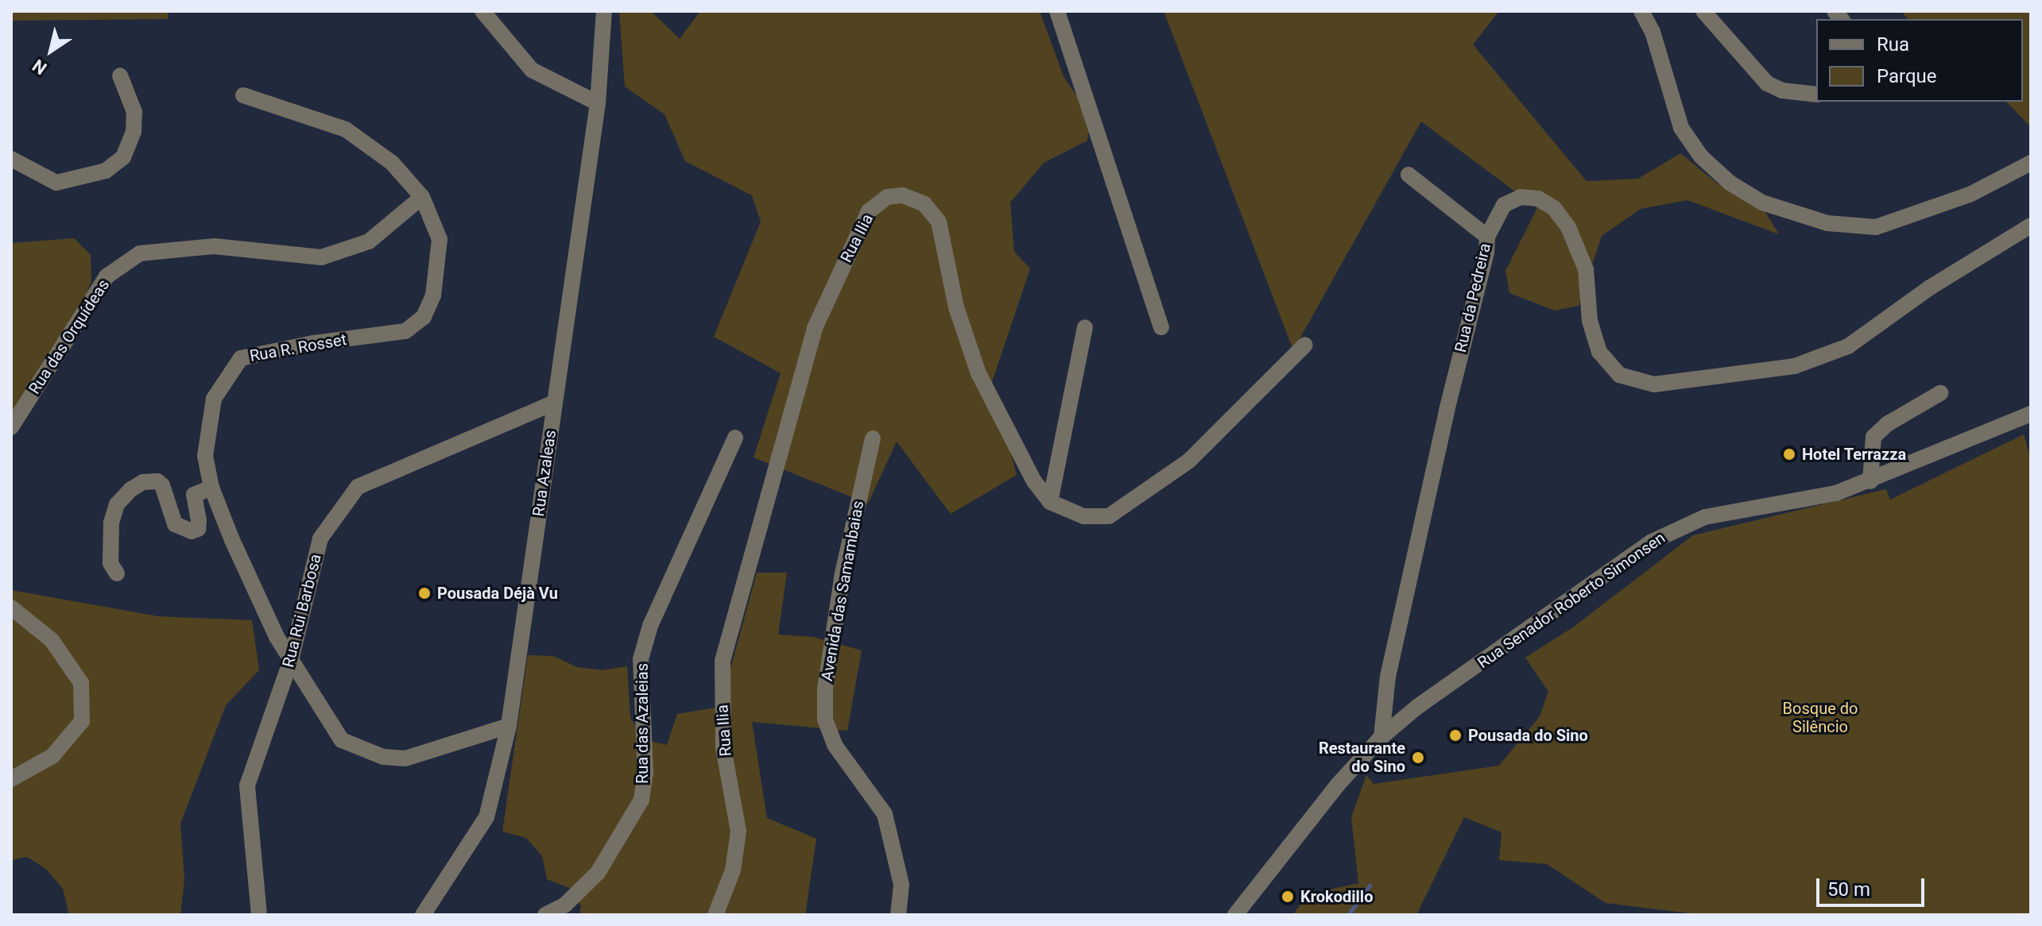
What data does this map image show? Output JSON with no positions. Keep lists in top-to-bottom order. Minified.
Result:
{"streets":{"street":["Rua Ilia","Rua da Pedreira","Rua das Orquídeas","Rua R. Rosset","Rua Azaleas","Avenida das Samambaias","Rua Senador Roberto Simonsen","Rua Rui Barbosa","Rua das Azaleias"]},"crossings":[["Rua da Pedreira","Rua Senador Roberto Simonsen"],["Rua das Orquídeas","Rua R. Rosset"],["Rua R. Rosset","Rua Azaleas"],["Rua R. Rosset","Rua Rui Barbosa"],["Rua Azaleas","Rua Rui Barbosa"]],"parks":["Bosque do Silêncio"],"places":["Hotel Terrazza","Pousada Déjà Vu","Pousada do Sino","Restaurante do Sino","Krokodillo"],"legend":["Rua","Parque"],"scale_bar":"50 m","north":"bottom left"}
